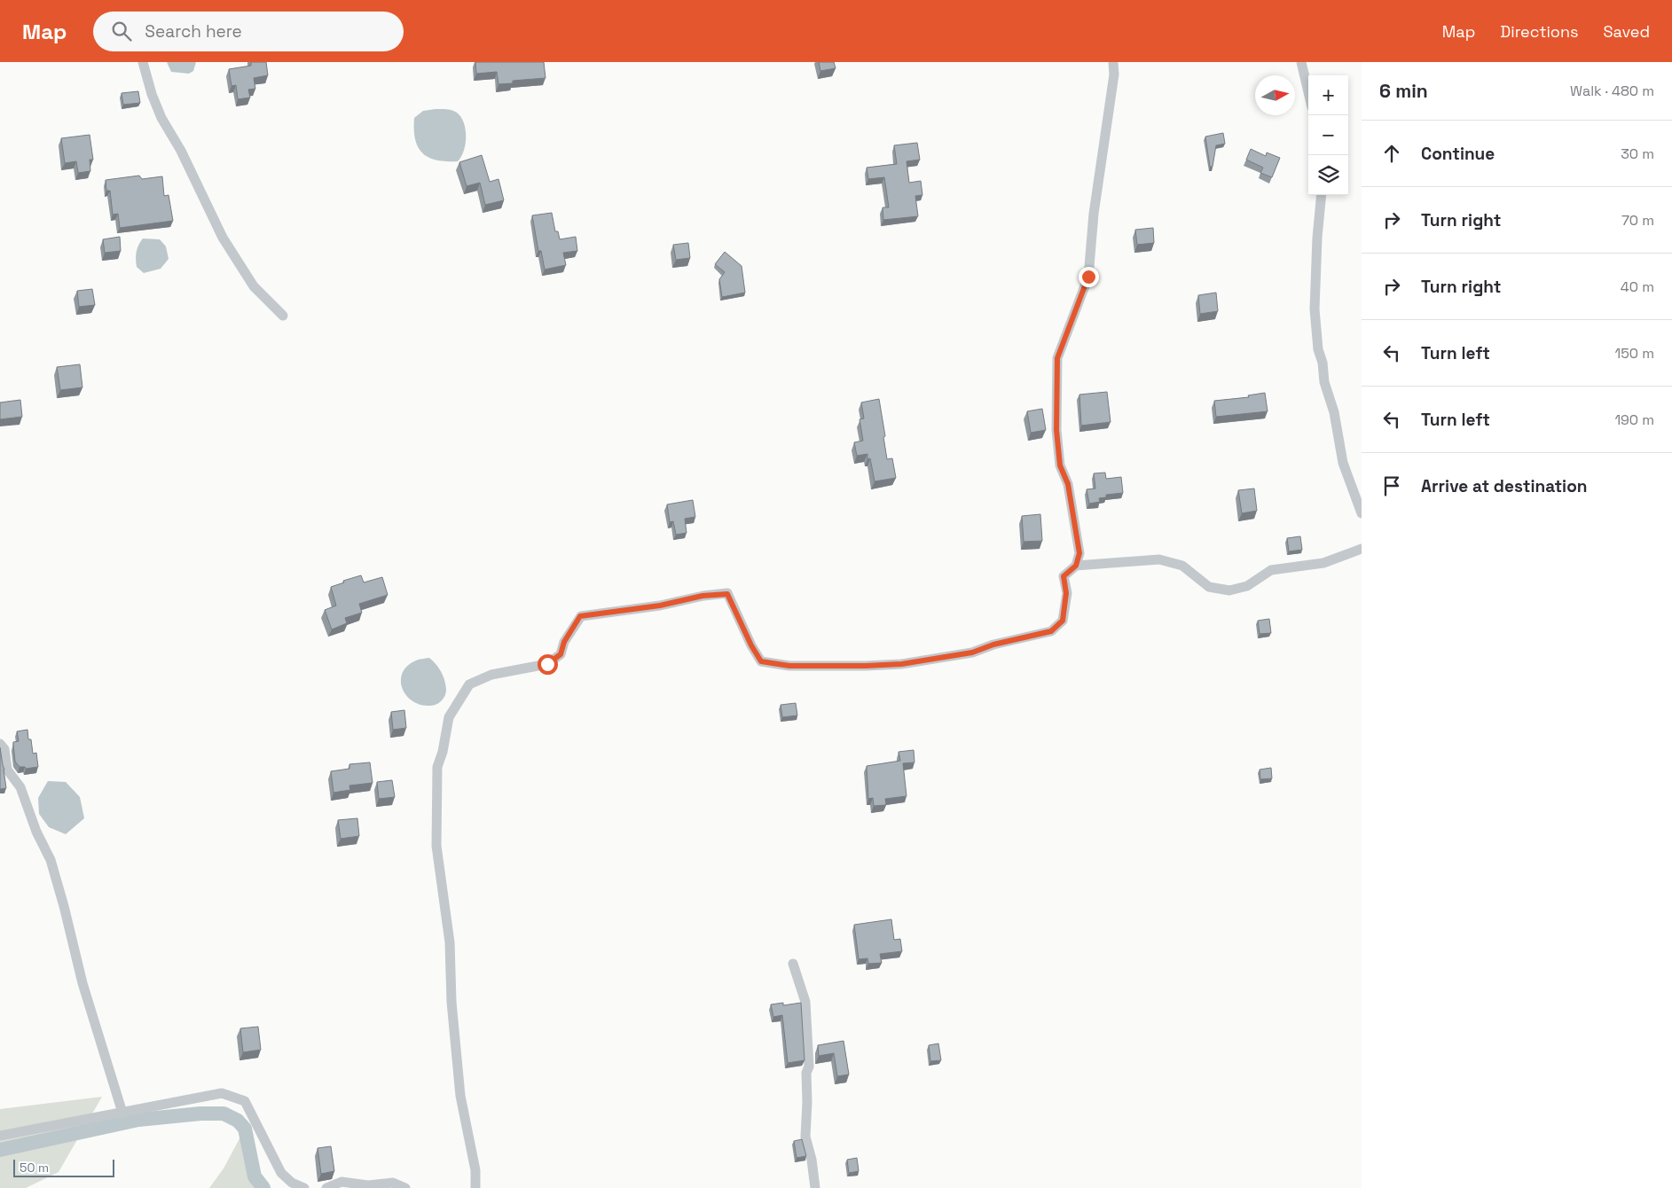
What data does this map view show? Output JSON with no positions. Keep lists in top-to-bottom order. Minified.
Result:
{"scale_bar":"50 m","north":"right","page":{"header":"Map","search":"Search here","nav":["Map","Directions","Saved"],"heading":["6 min","Walk · 480 m"],"map_buttons":["+","−"],"list":[["Continue","30 m"],["Turn right","70 m"],["Turn right","40 m"],["Turn left","150 m"],["Turn left","190 m"],"Arrive at destination"],"scale":"50 m"}}
